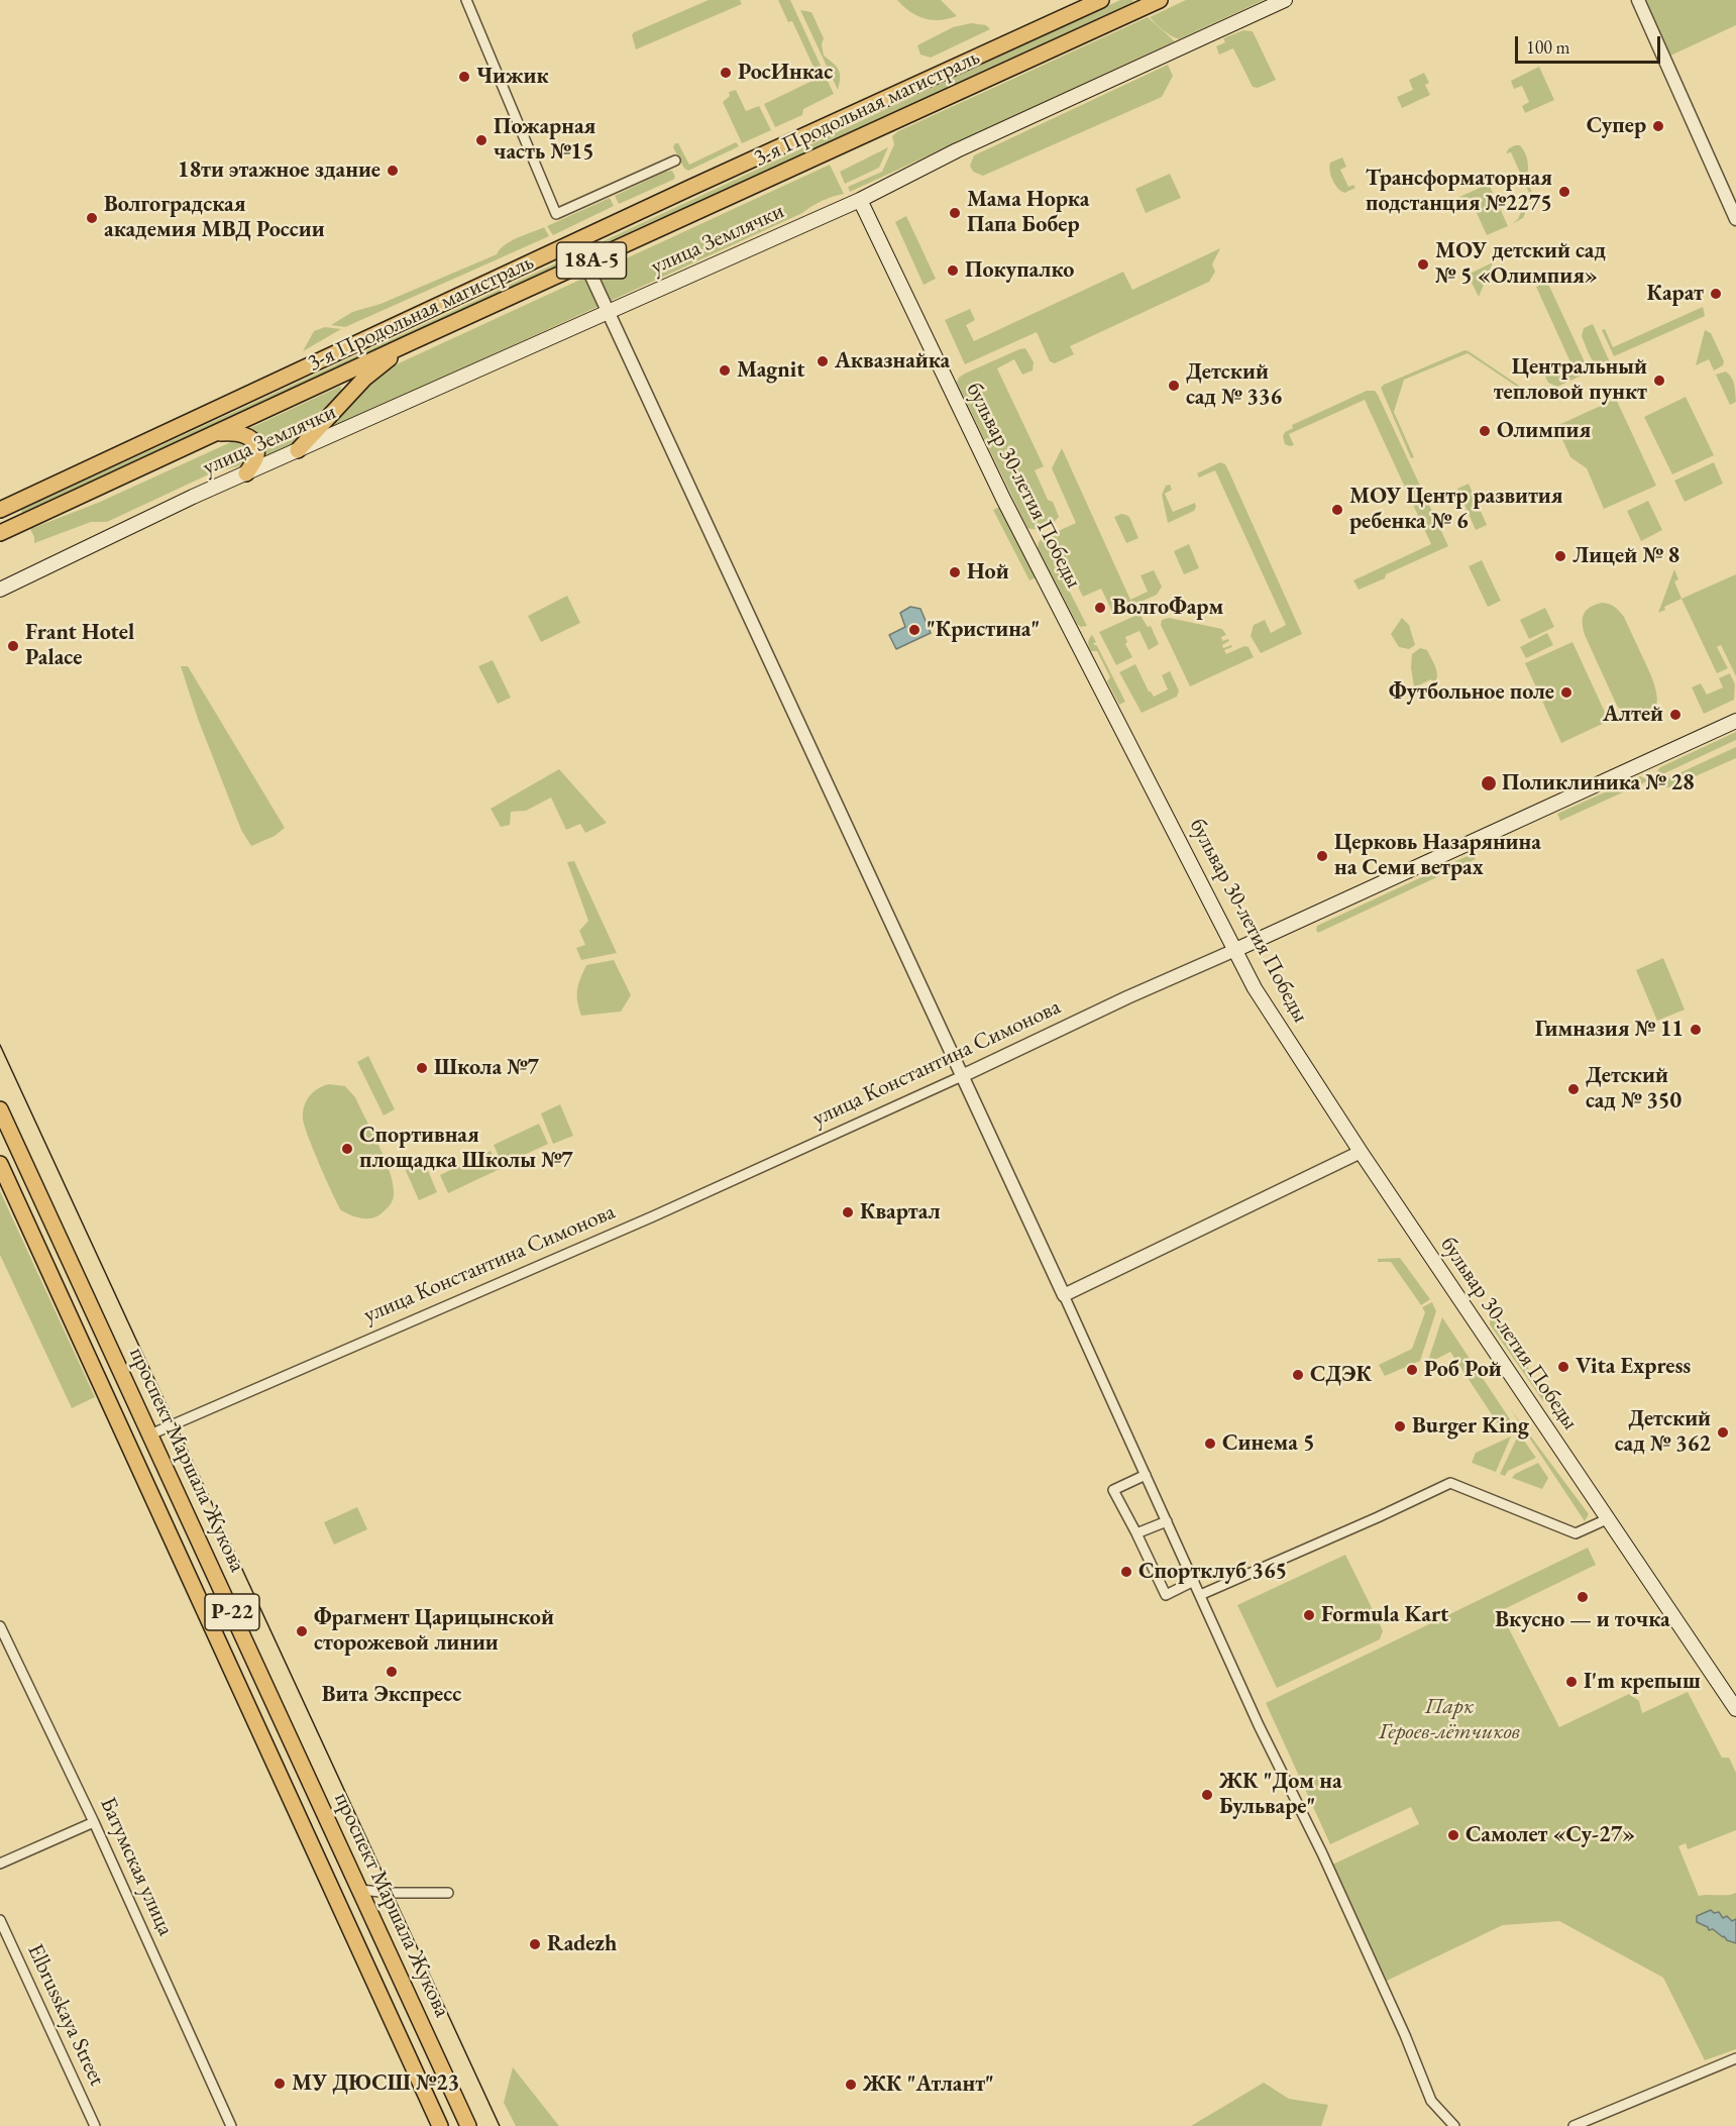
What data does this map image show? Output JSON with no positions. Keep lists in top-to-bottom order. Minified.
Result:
{"streets":{"highway":["3-я Продольная магистраль","18А-5","проспект Маршала Жукова","Р-22"],"main road":["улица Землячки","бульвар 30-летия Победы","улица Константина Симонова"],"street":["Батумская улица","Elbrusskaya Street"]},"crossings":[["улица Землячки","бульвар 30-летия Победы"],["бульвар 30-летия Победы","улица Константина Симонова"],["улица Константина Симонова","проспект Маршала Жукова"]],"parks":["Парк Героев-лётчиков"],"places":["РосИнкас","Чижик","Супер","Пожарная часть №15","18ти этажное здание","Трансформаторная подстанция №2275","Мама Норка Папа Бобер","Волгоградская академия МВД России","МОУ детский сад № 5 «Олимпия»","Покупалко","Карат","Аквазнайка","Magnit","Центральный тепловой пункт","Детский сад № 336","Олимпия","МОУ Центр развития ребенка № 6","Лицей № 8","Ной","ВолгоФарм","\"Кристина\"","Frant Hotel Palace","Футбольное поле","Алтей","Поликлиника № 28","Церковь Назарянина на Семи ветрах","Гимназия № 11","Школа №7","Детский сад № 350","Спортивная площадка Школы №7","Квартал","Vita Express","Роб Рой","СДЭК","Burger King","Детский сад № 362","Синема 5","Спортклуб 365","Вкусно — и точка","Formula Kart","Фрагмент Царицынской сторожевой линии","Вита Экспресс","I'm крепыш","ЖК \"Дом на Бульваре\"","Самолет «Су-27»","Radezh","МУ ДЮСШ №23","ЖК \"Атлант\""],"scale_bar":"100 m"}
